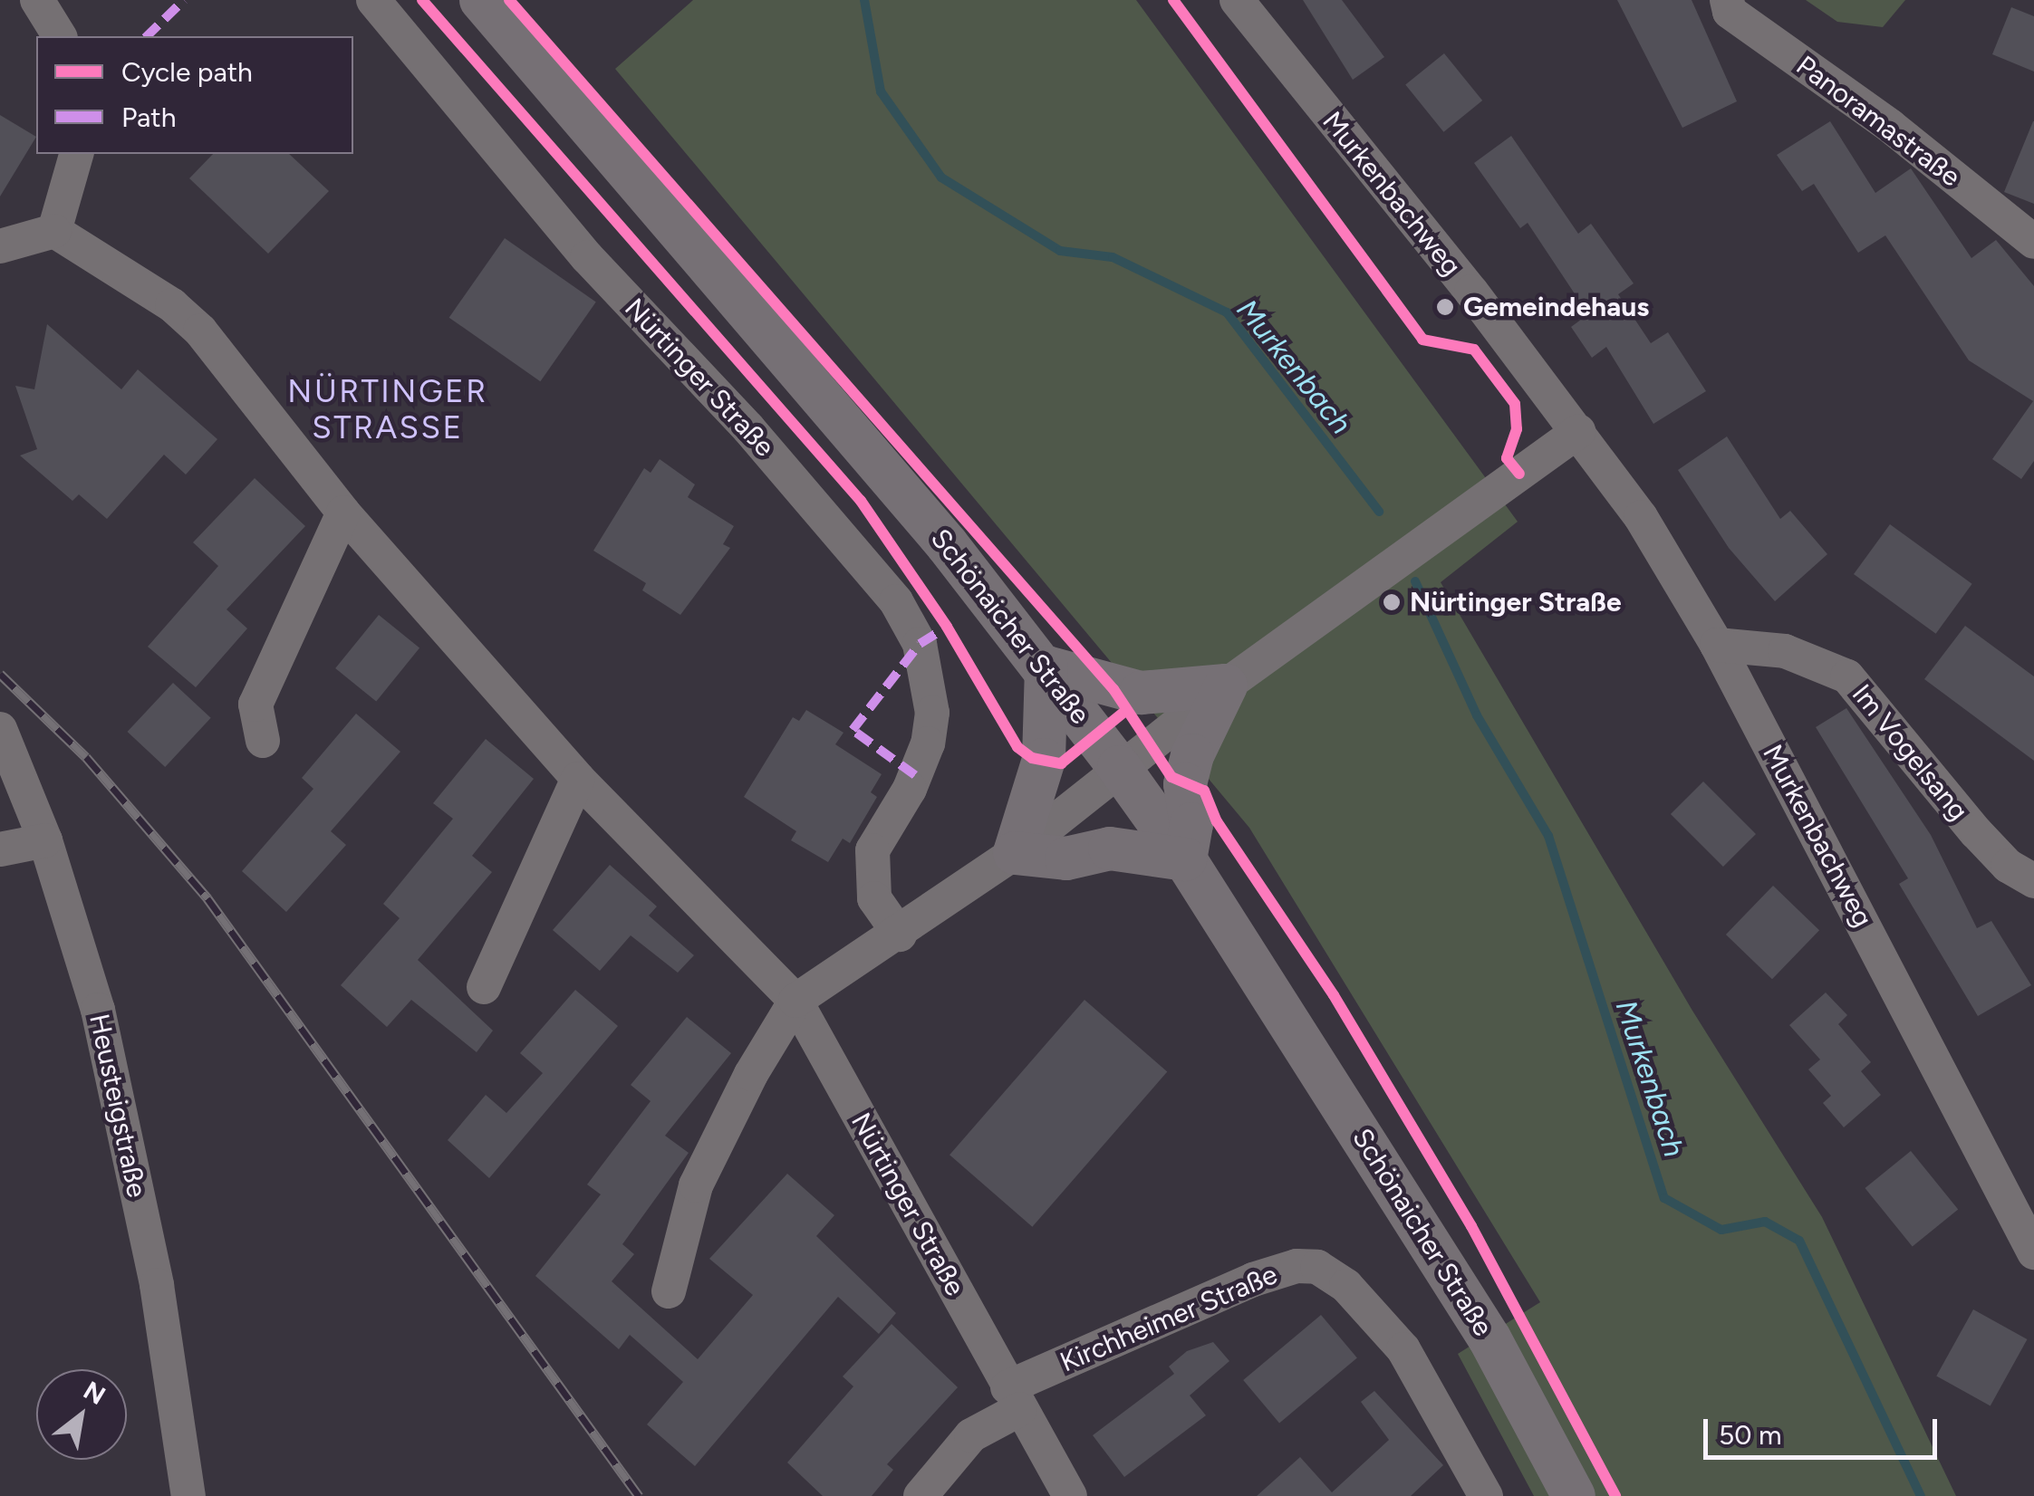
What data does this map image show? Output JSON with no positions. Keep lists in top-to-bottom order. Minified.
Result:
{"streets":{"main road":["Schönaicher Straße"],"street":["Panoramastraße","Murkenbachweg","Nürtinger Straße","Im Vogelsang","Heusteigstraße","Kirchheimer Straße"]},"crossings":[["Murkenbachweg","Im Vogelsang"],["Nürtinger Straße","Kirchheimer Straße"]],"districts":["NÜRTINGER STRASSE"],"water":["Murkenbach"],"places":["Gemeindehaus","Nürtinger Straße"],"legend":["Cycle path","Path"],"scale_bar":"50 m","north":"top right"}
